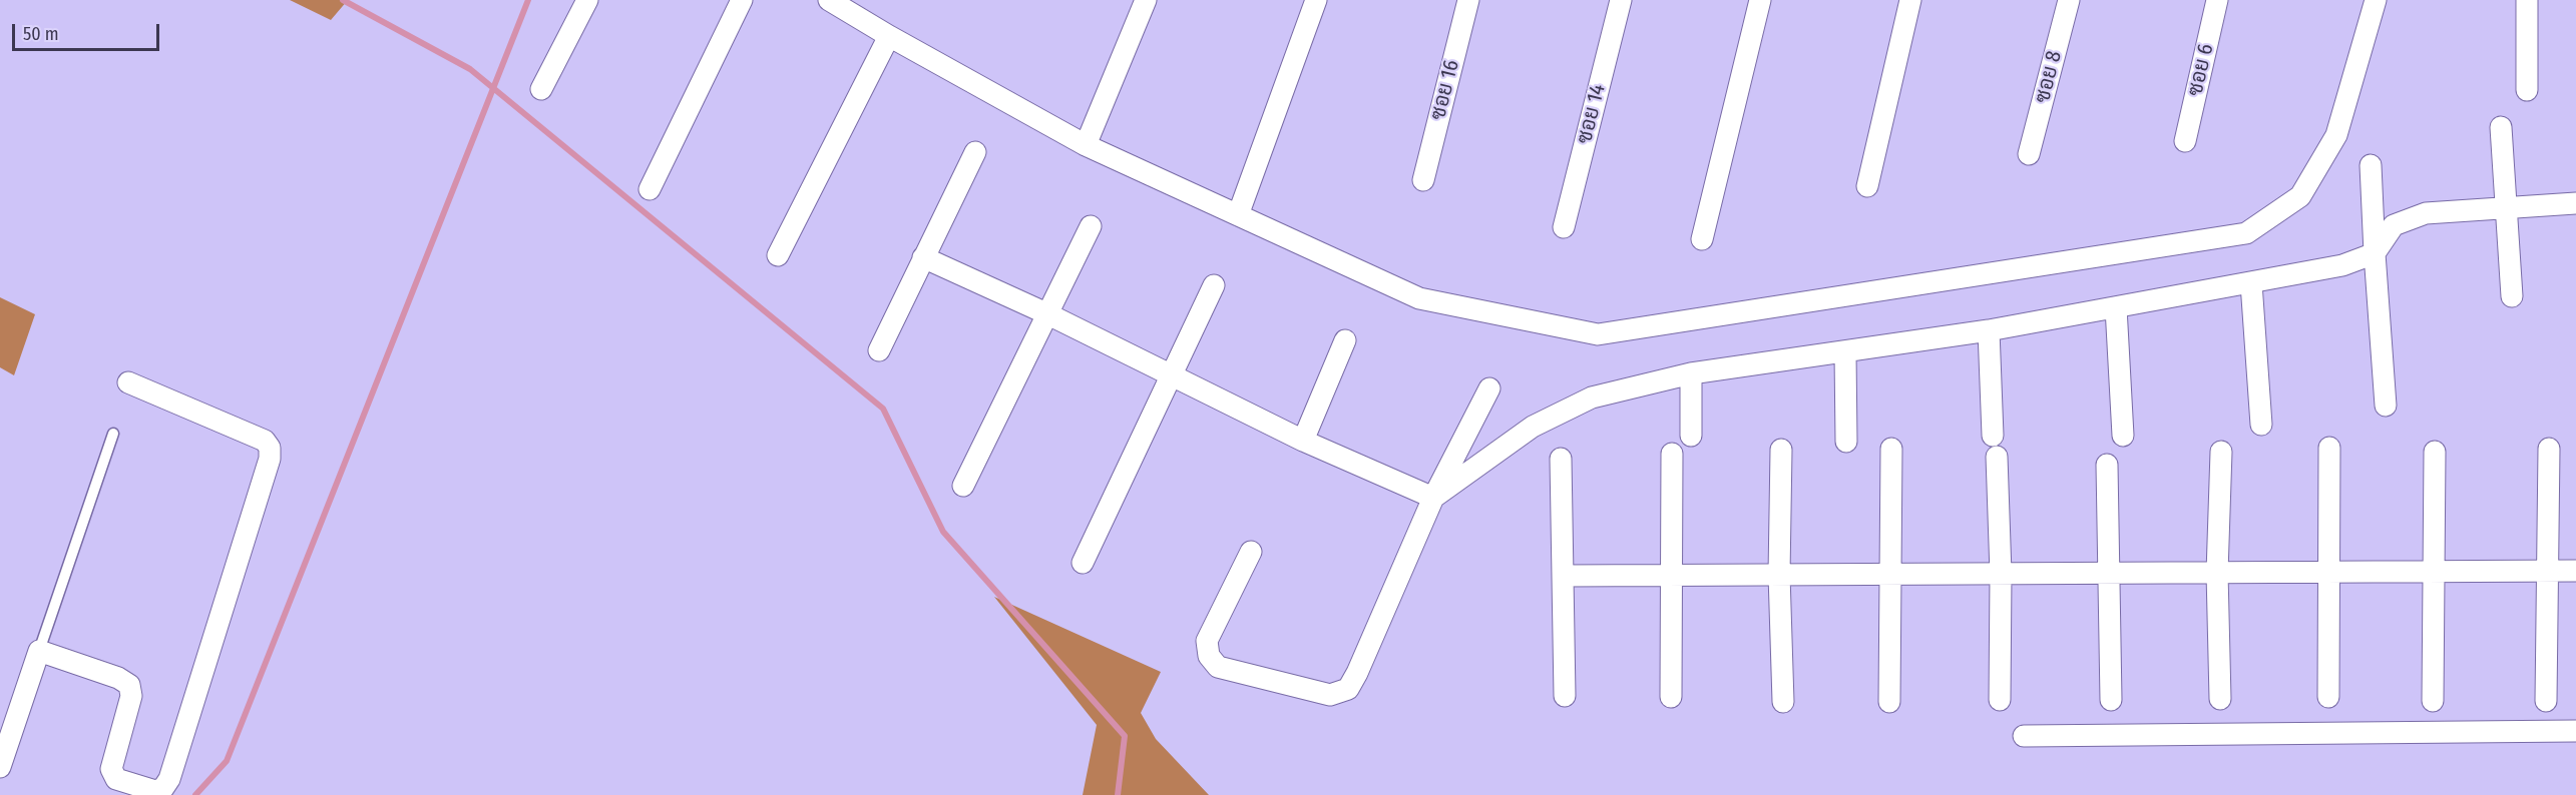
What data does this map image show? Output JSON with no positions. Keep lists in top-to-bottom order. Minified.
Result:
{"streets":{"street":["ซอย 6","ซอย 8","ซอย 16","ซอย 14"]},"scale_bar":"50 m"}
